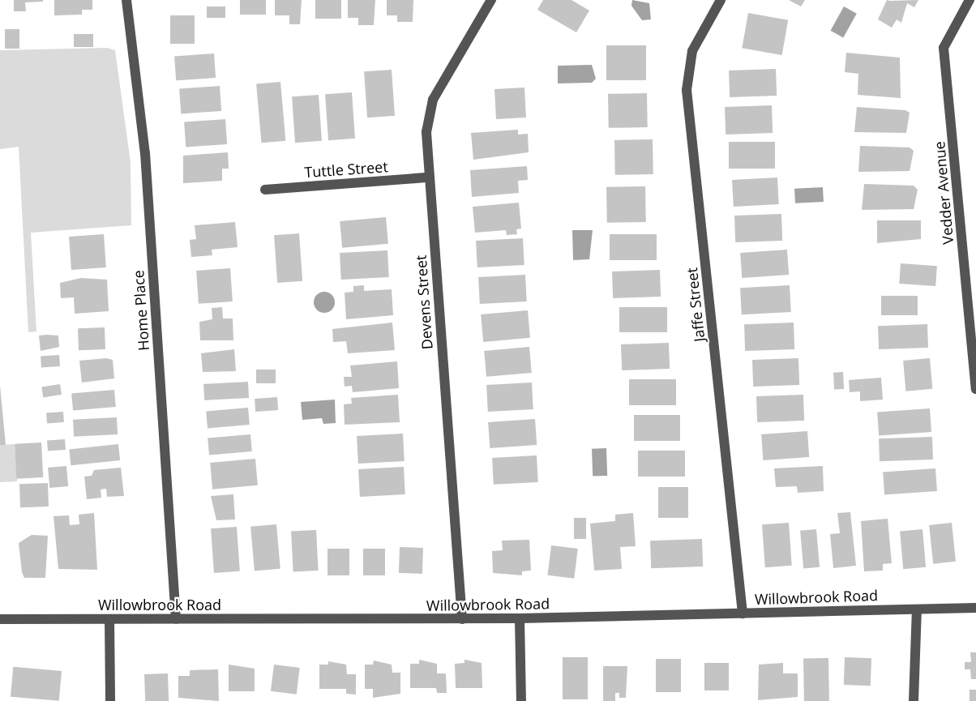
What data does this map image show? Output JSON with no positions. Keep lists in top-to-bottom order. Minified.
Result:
{"streets":{"street":["Tuttle Street","Vedder Avenue","Devens Street","Jaffe Street","Home Place","Willowbrook Road"]},"crossings":[["Tuttle Street","Devens Street"],["Devens Street","Willowbrook Road"],["Jaffe Street","Willowbrook Road"],["Home Place","Willowbrook Road"]]}
